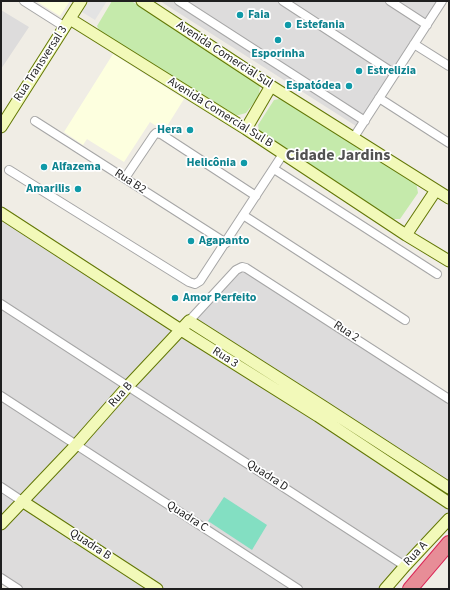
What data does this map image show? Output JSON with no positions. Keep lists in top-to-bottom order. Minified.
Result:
{"streets":{"street":["Avenida Comercial Sul","Rua Transversal 3","Avenida Comercial Sul B","Rua B2","Rua 2","Rua 3","Rua B","Quadra D","Quadra C","Quadra B","Rua A"]},"crossings":[["Rua Transversal 3","Avenida Comercial Sul B"],["Rua 2","Rua B"],["Rua 3","Rua B"],["Rua B","Quadra D"],["Rua B","Quadra C"],["Rua B","Quadra B"],["Quadra D","Rua A"]],"districts":["Cidade Jardins"],"places":["Faia","Estefania","Esporinha","Estrelizia","Espatódea","Hera","Helicônia","Alfazema","Amarilis","Agapanto","Amor Perfeito"]}
